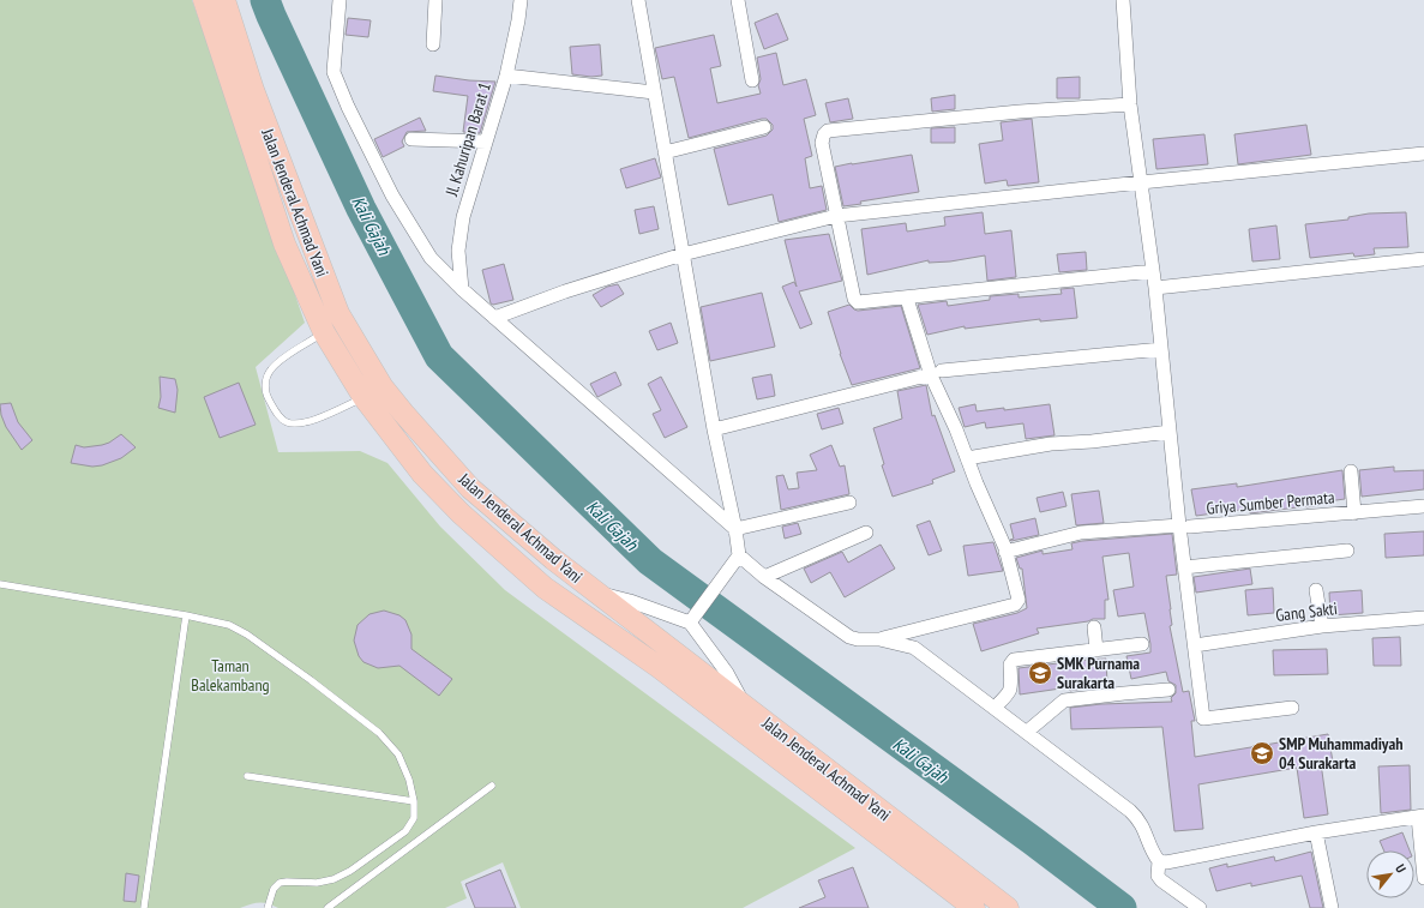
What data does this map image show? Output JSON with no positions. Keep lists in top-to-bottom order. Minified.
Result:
{"streets":{"main road":["Jalan Jenderal Achmad Yani"],"street":["Jl. Kahuripan Barat 1","Griya Sumber Permata","Gang Sakti"]},"water":["Kali Gajah"],"parks":["Taman Balekambang"],"places":{"school or university":["SMK Purnama Surakarta","SMP Muhammadiyah 04 Surakarta"]},"north":"top right"}
